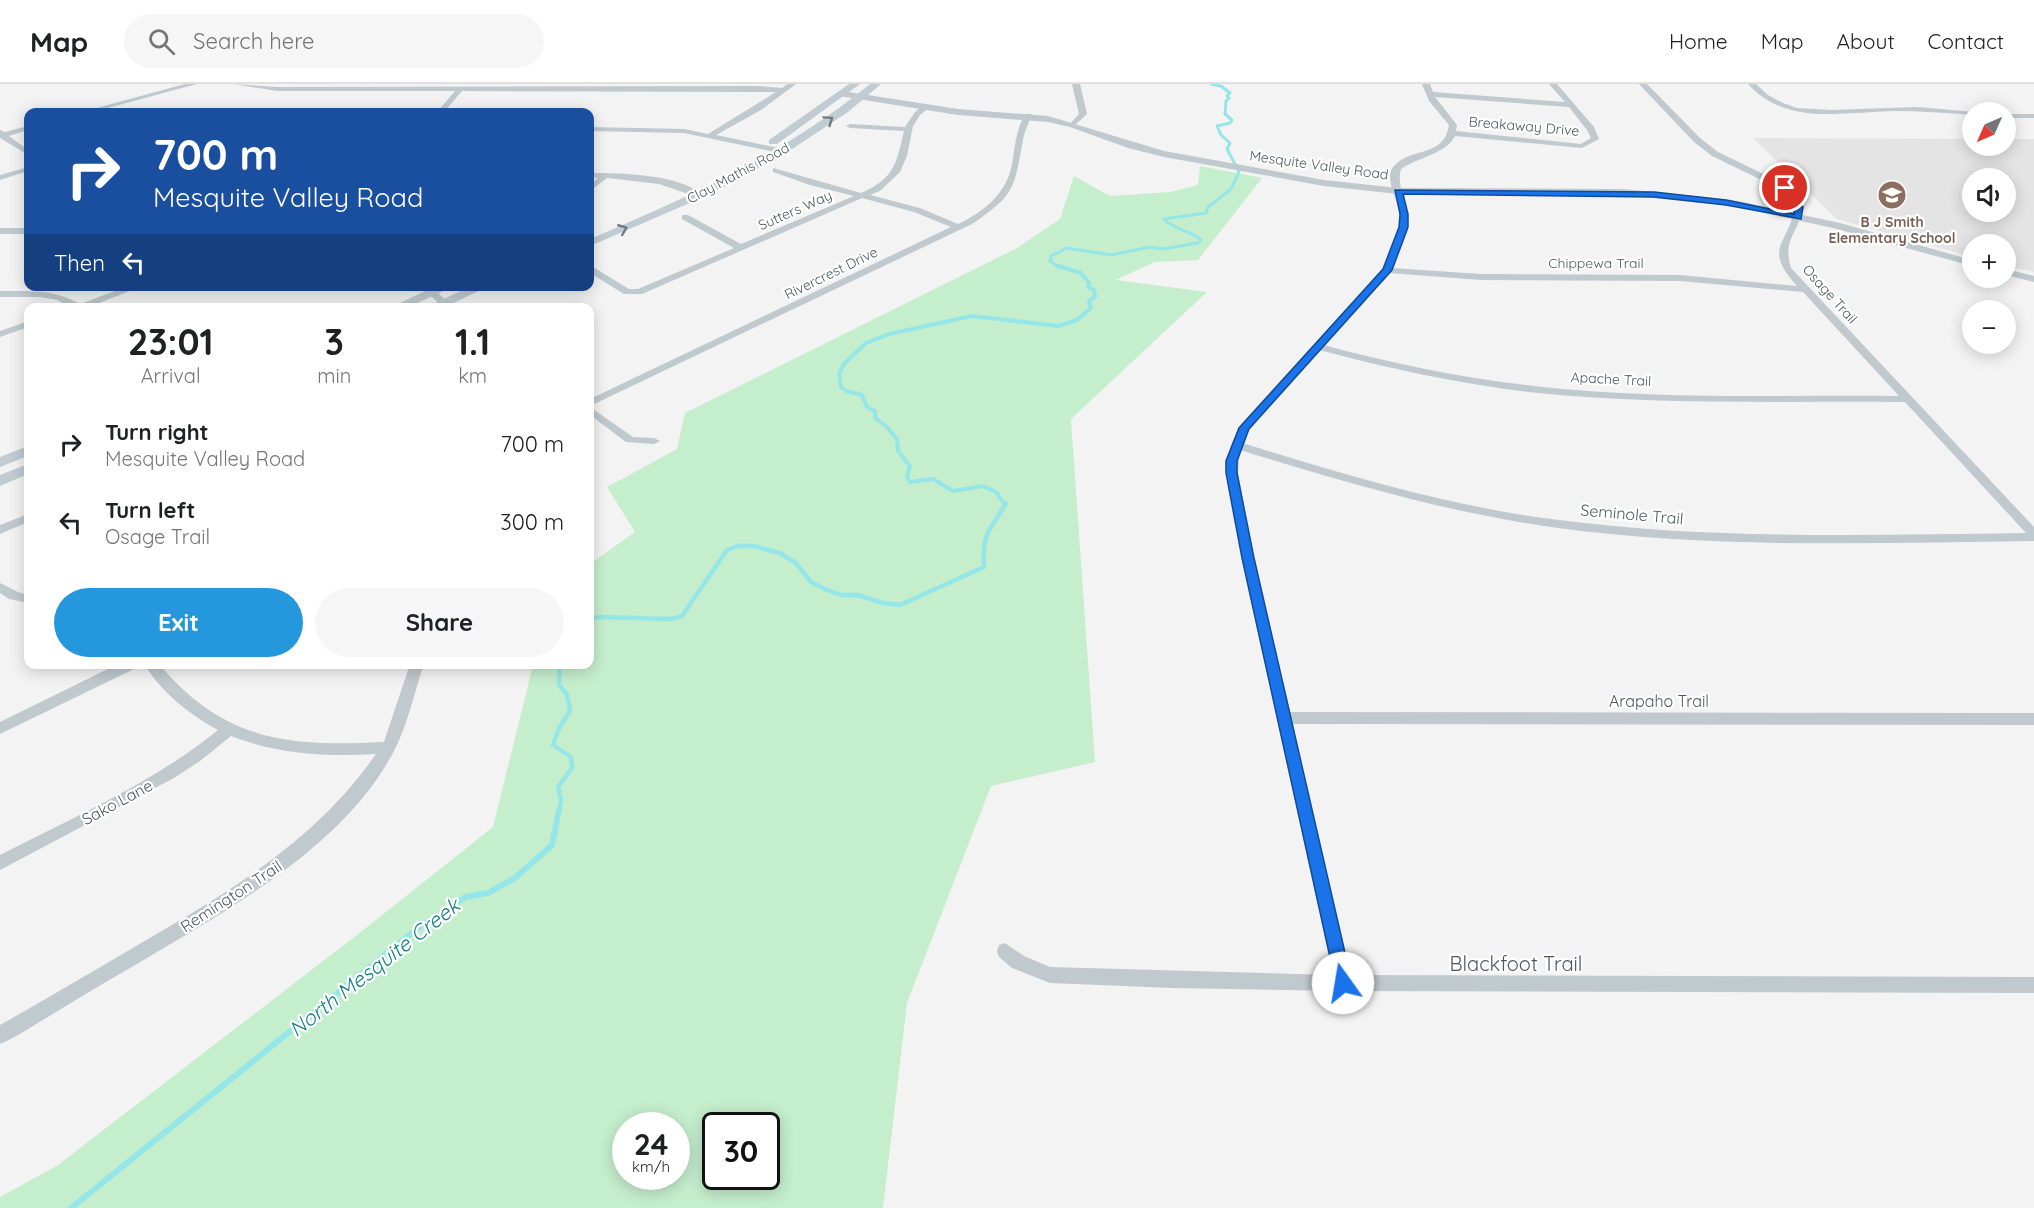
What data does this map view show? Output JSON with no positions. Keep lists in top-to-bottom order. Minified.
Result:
{"streets":{"main road":["Clay Mathis Road"],"street":["Breakaway Drive","Mesquite Valley Road","Sutters Way","Chippewa Trail","Rivercrest Drive","Osage Trail","Apache Trail","Seminole Trail","Arapaho Trail","Sako Lane","Remington Trail","Blackfoot Trail"]},"crossings":[["Mesquite Valley Road","Clay Mathis Road"],["Mesquite Valley Road","Sutters Way"],["Mesquite Valley Road","Rivercrest Drive"],["Mesquite Valley Road","Osage Trail"],["Chippewa Trail","Osage Trail"],["Osage Trail","Apache Trail"],["Osage Trail","Seminole Trail"]],"water":["North Mesquite Creek"],"places":{"school or university":["B J Smith Elementary School"]},"north":"bottom left","page":{"header":"Map","search":"Search here","nav":["Home","Map","About","Contact"],"map_buttons":["+","−"],"turn":["700 m","Mesquite Valley Road"],"then":"Then","eta":["23:01","Arrival","3","min","1.1","km"],"list":[{"name":"Turn right","note":"Mesquite Valley Road","value":"700 m"},{"name":"Turn left","note":"Osage Trail","value":"300 m"}],"buttons":["Exit","Share"],"speed":"24 km/h","limit":"30"}}
